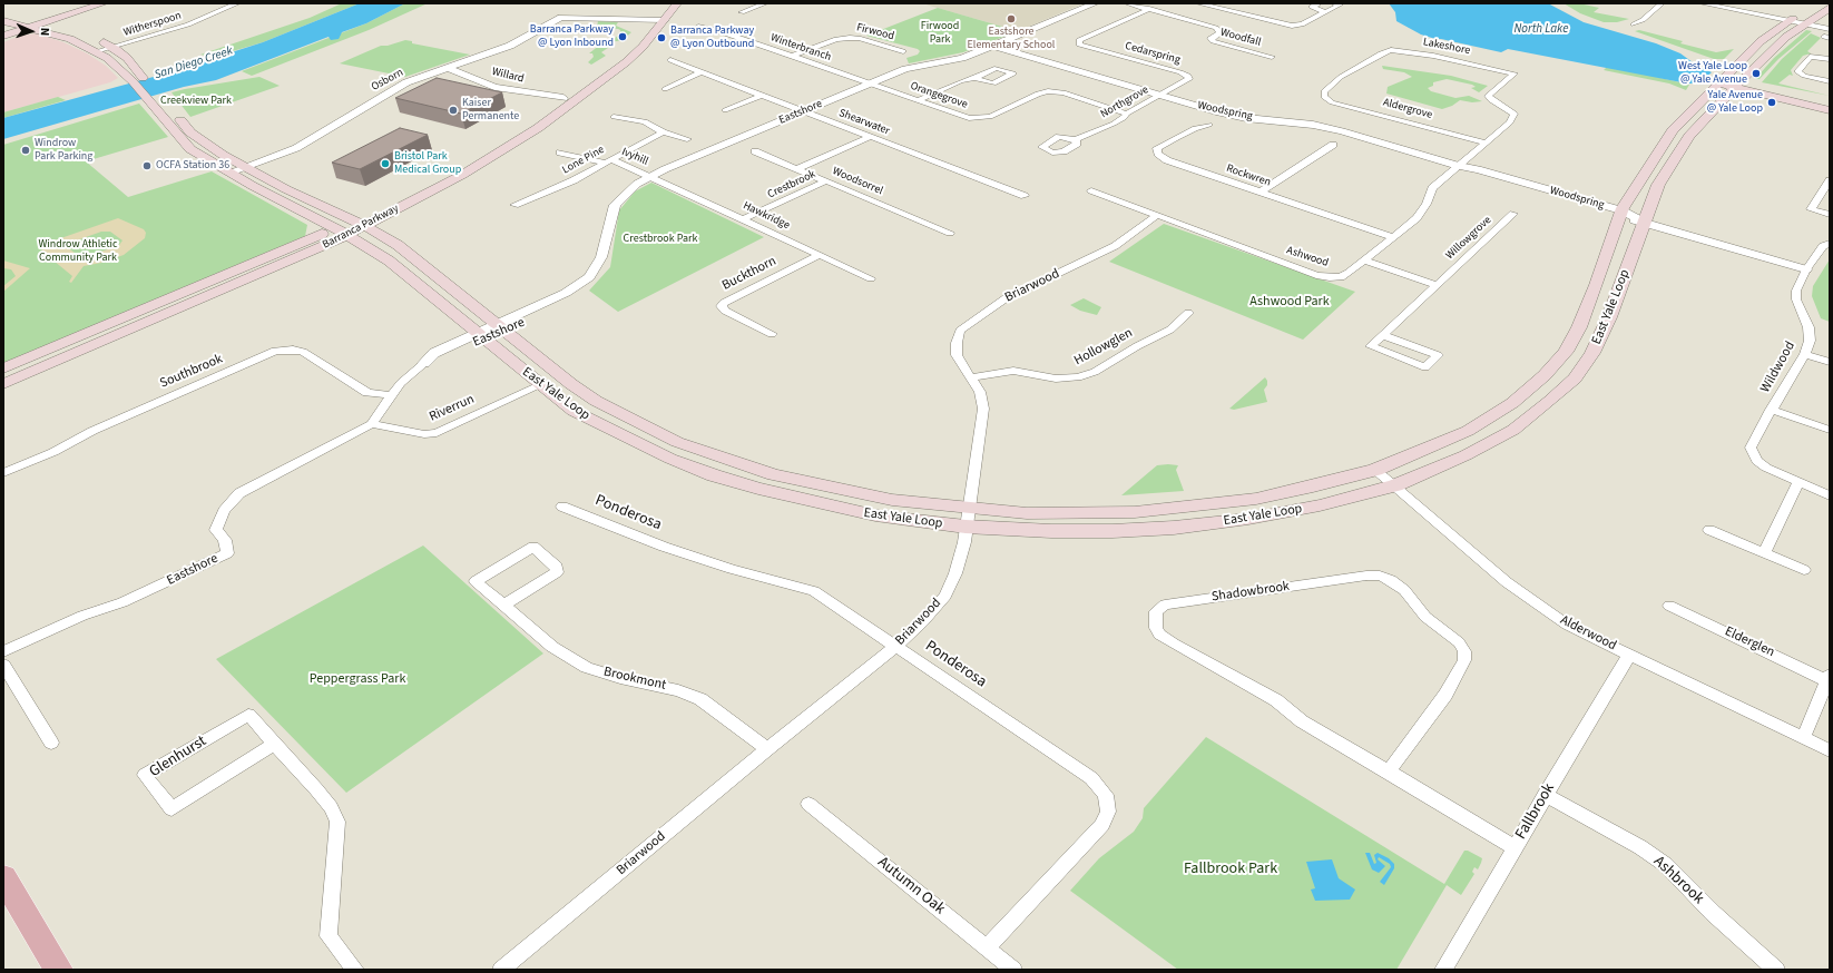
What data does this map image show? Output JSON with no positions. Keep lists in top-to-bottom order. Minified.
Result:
{"streets":{"main road":["Barranca Parkway","East Yale Loop"],"street":["Witherspoon","Firwood","Woodfall","Lakeshore","Winterbranch","Cedarspring","Willard","Osborn","Orangegrove","Northgrove","Aldergrove","Woodspring","Eastshore","Shearwater","Ivyhill","Lone Pine","Rockwren","Woodsorrel","Crestbrook","Hawkridge","Willowgrove","Ashwood","Buckthorn","Briarwood","Hollowglen","Wildwood","Southbrook","Riverrun","Ponderosa","Shadowbrook","Alderwood","Elderglen","Brookmont","Glenhurst","Fallbrook","Ashbrook","Autumn Oak"]},"crossings":[["Witherspoon","East Yale Loop"],["Firwood","Winterbranch"],["Woodfall","Cedarspring"],["Lakeshore","Aldergrove"],["Lakeshore","Ashwood"],["Winterbranch","Orangegrove"],["Winterbranch","Eastshore"],["Cedarspring","Northgrove"],["Cedarspring","Woodspring"],["Willard","Osborn"],["Willard","Barranca Parkway"],["Osborn","Barranca Parkway"],["Osborn","East Yale Loop"],["Orangegrove","Northgrove"],["Orangegrove","Eastshore"],["Northgrove","Woodspring"],["Aldergrove","Ashwood"],["Woodspring","Eastshore"],["Woodspring","Ashwood"],["Woodspring","East Yale Loop"],["Woodspring","Wildwood"],["Eastshore","Shearwater"],["Eastshore","Ivyhill"],["Eastshore","Hawkridge"],["Eastshore","East Yale Loop"],["Eastshore","Southbrook"],["Eastshore","Riverrun"],["Ivyhill","Lone Pine"],["Ivyhill","Hawkridge"],["Rockwren","Ashwood"],["Woodsorrel","Crestbrook"],["Crestbrook","Hawkridge"],["Hawkridge","Buckthorn"],["Barranca Parkway","East Yale Loop"],["Ashwood","Briarwood"],["Briarwood","East Yale Loop"],["Briarwood","Hollowglen"],["Briarwood","Ponderosa"],["Briarwood","Brookmont"],["East Yale Loop","Riverrun"],["East Yale Loop","Alderwood"],["Ponderosa","Autumn Oak"],["Shadowbrook","Fallbrook"],["Alderwood","Elderglen"],["Alderwood","Fallbrook"],["Fallbrook","Ashbrook"]],"water":["North Lake","San Diego Creek"],"parks":["Firwood Park","Creekview Park","Crestbrook Park","Windrow Athletic Community Park","Ashwood Park","Peppergrass Park","Fallbrook Park"],"places":["Eastshore Elementary School","Barranca Parkway @ Lyon Inbound","Barranca Parkway @ Lyon Outbound","West Yale Loop @ Yale Avenue","Yale Avenue @ Yale Loop","Kaiser Permanente","Windrow Park Parking","Bristol Park Medical Group","OCFA Station 36"],"north":"right"}
